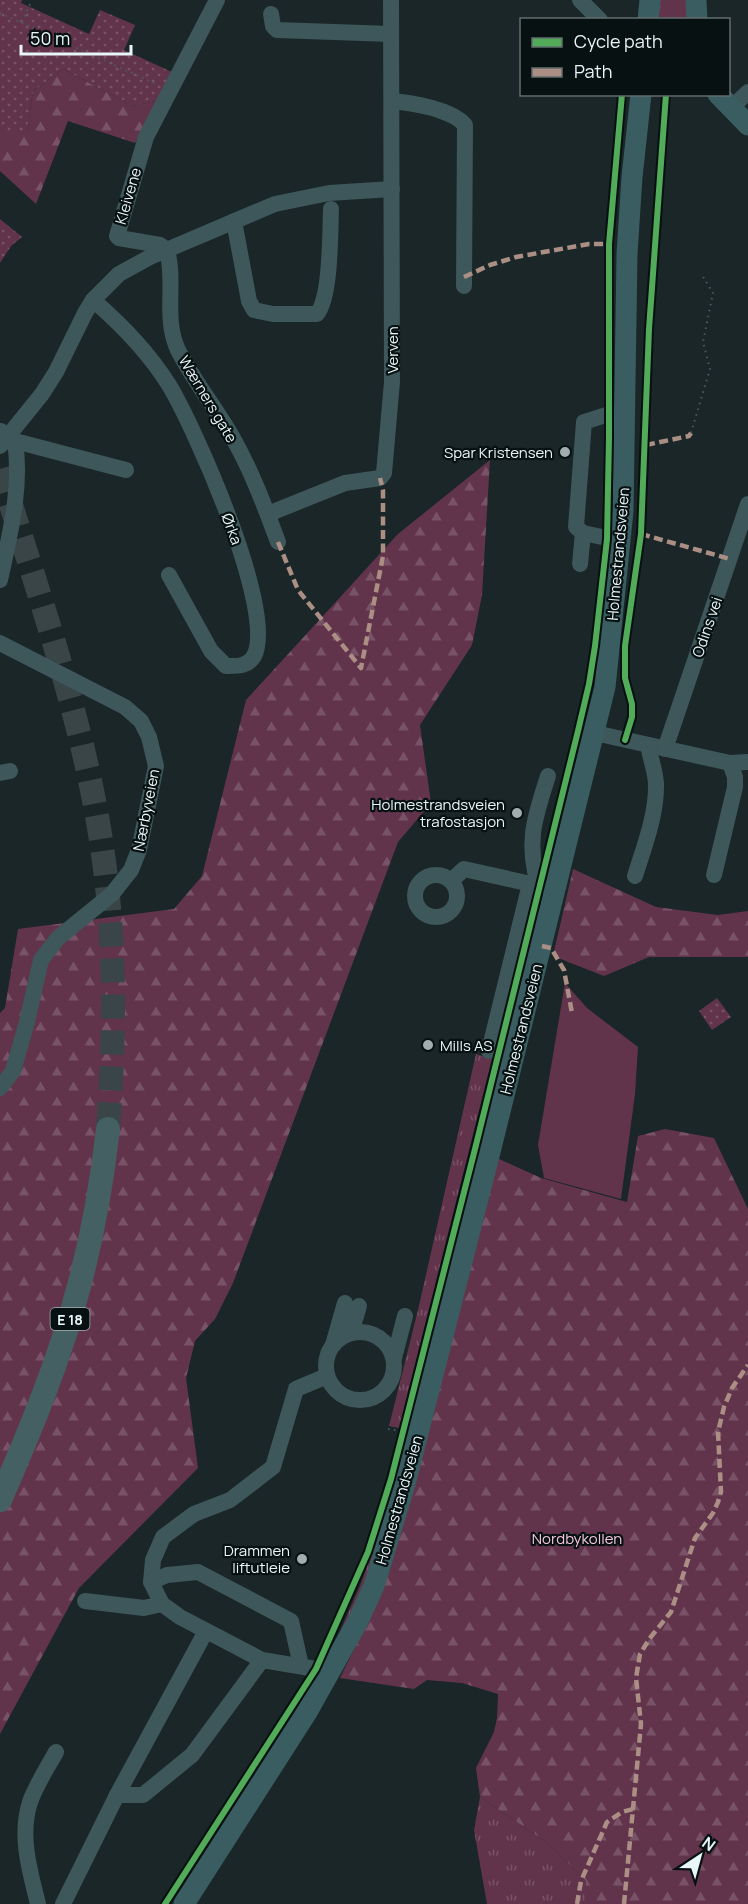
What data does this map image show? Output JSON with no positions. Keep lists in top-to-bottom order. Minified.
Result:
{"streets":{"highway":["E 18"],"main road":["Holmestrandsveien"],"street":["Kleivene","Verven","Wærners gate","Ørka","Odins vei","Nærbyveien"]},"crossings":[["Kleivene","Wærners gate"],["Verven","Wærners gate"]],"parks":["Nordbykollen"],"places":["Spar Kristensen","Holmestrandsveien trafostasjon","Mills AS","Drammen liftutleie"],"legend":["Cycle path","Path"],"scale_bar":"50 m","north":"top right"}
